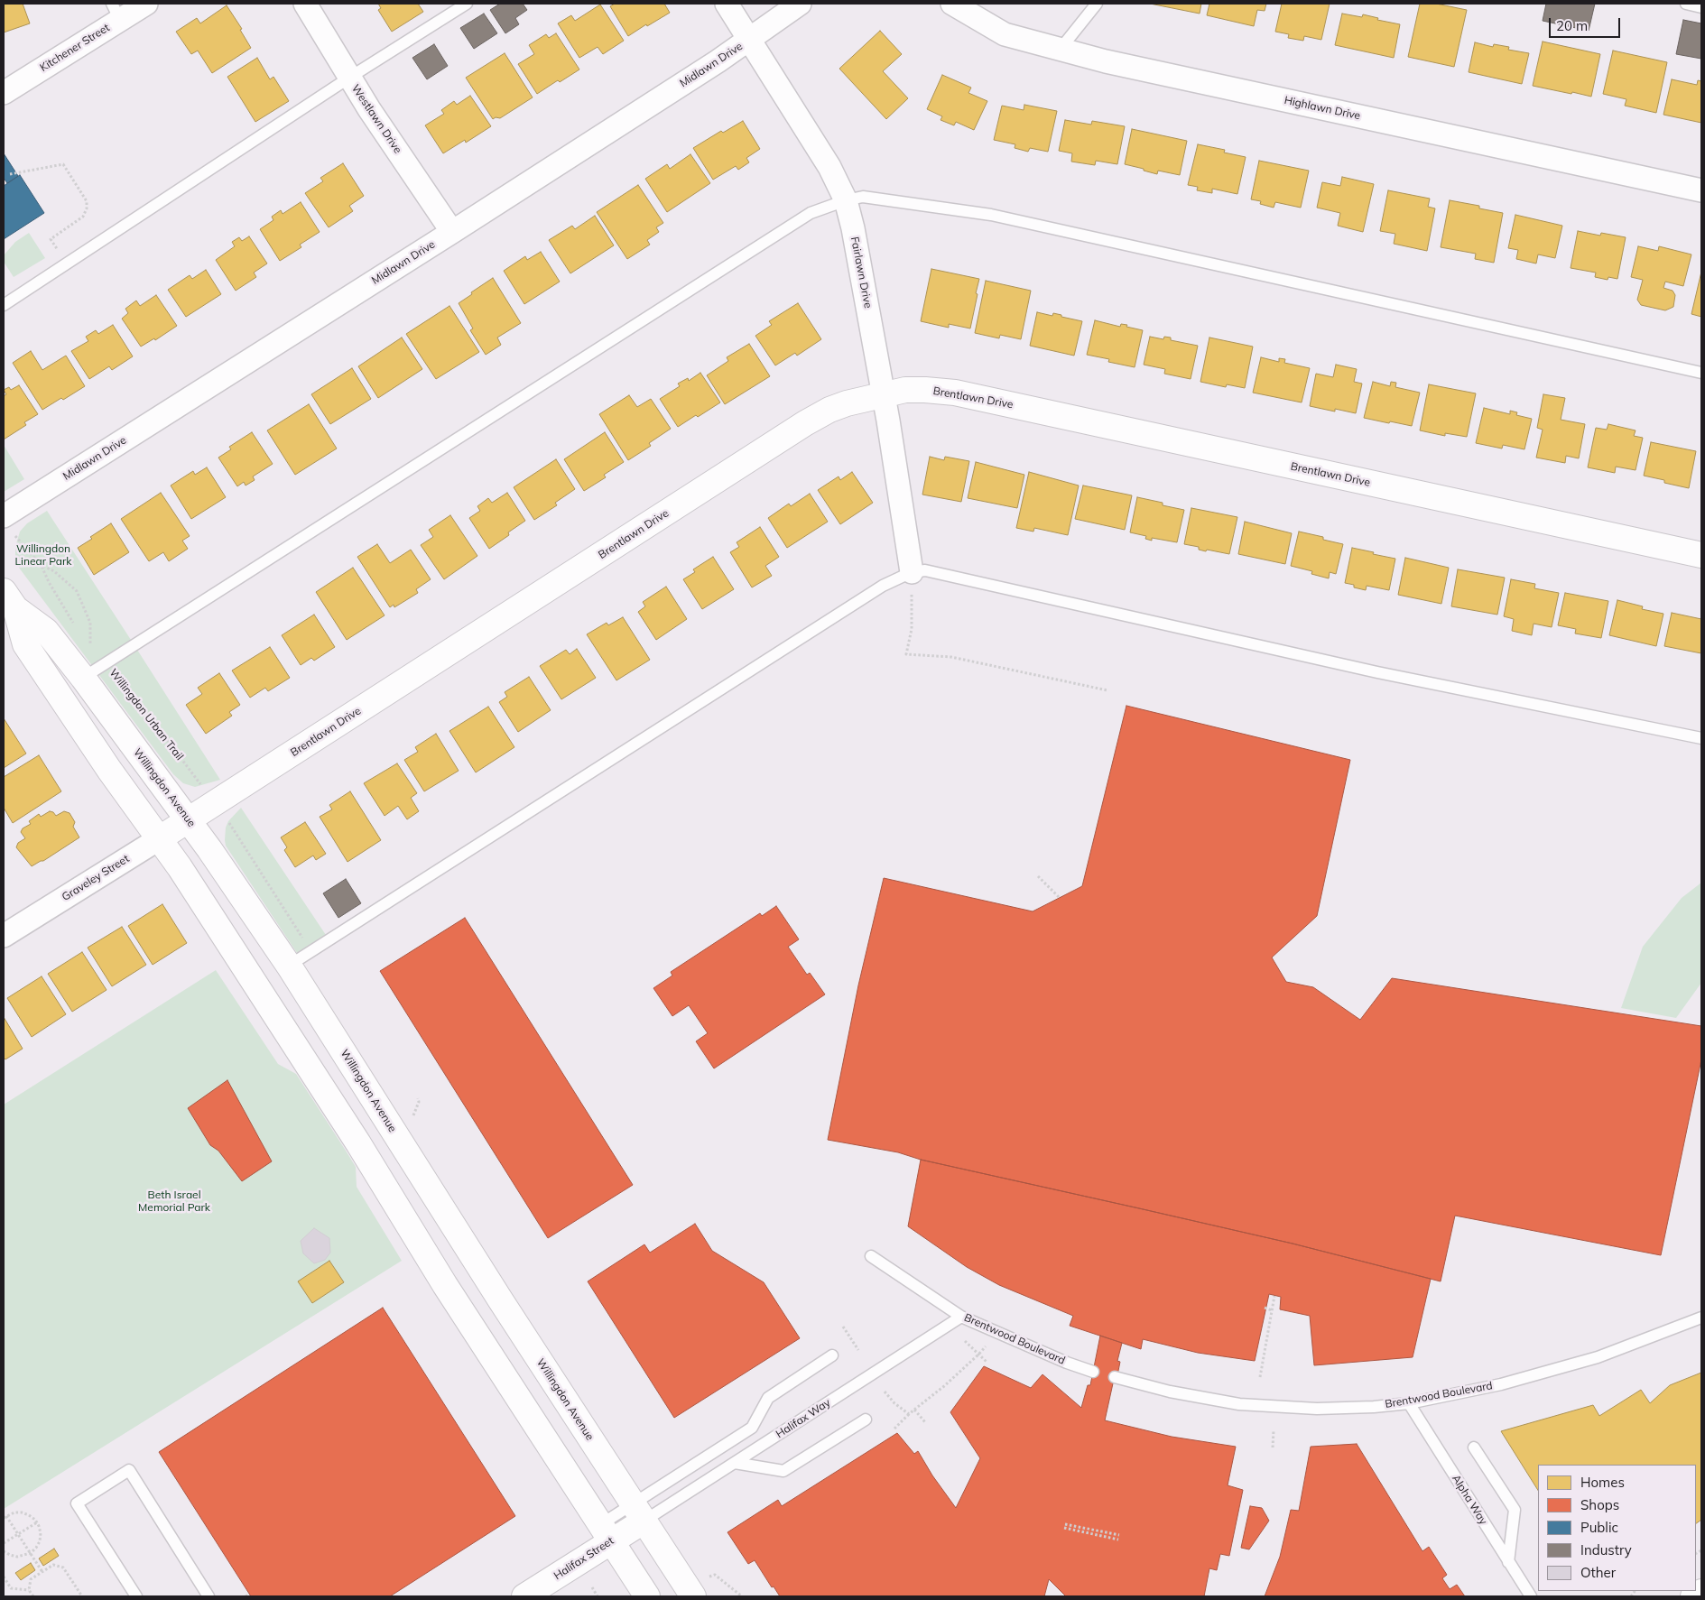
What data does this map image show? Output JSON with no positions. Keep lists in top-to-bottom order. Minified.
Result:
{"streets":{"main road":["Brentlawn Drive","Willingdon Avenue","Graveley Street","Halifax Street"],"street":["Kitchener Street","Midlawn Drive","Highlawn Drive","Westlawn Drive","Fairlawn Drive"],"lane":["Brentwood Boulevard","Halifax Way","Alpha Way"],"path":["Willingdon Urban Trail"]},"crossings":[["Midlawn Drive","Westlawn Drive"],["Midlawn Drive","Fairlawn Drive"],["Fairlawn Drive","Brentlawn Drive"],["Brentlawn Drive","Willingdon Avenue"],["Brentlawn Drive","Graveley Street"],["Willingdon Avenue","Graveley Street"],["Willingdon Avenue","Halifax Way"],["Willingdon Avenue","Halifax Street"],["Brentwood Boulevard","Halifax Way"],["Brentwood Boulevard","Alpha Way"],["Halifax Way","Halifax Street"]],"parks":["Willingdon Linear Park","Beth Israel Memorial Park"],"legend":["Homes","Shops","Public","Industry","Other"],"scale_bar":"20 m"}
